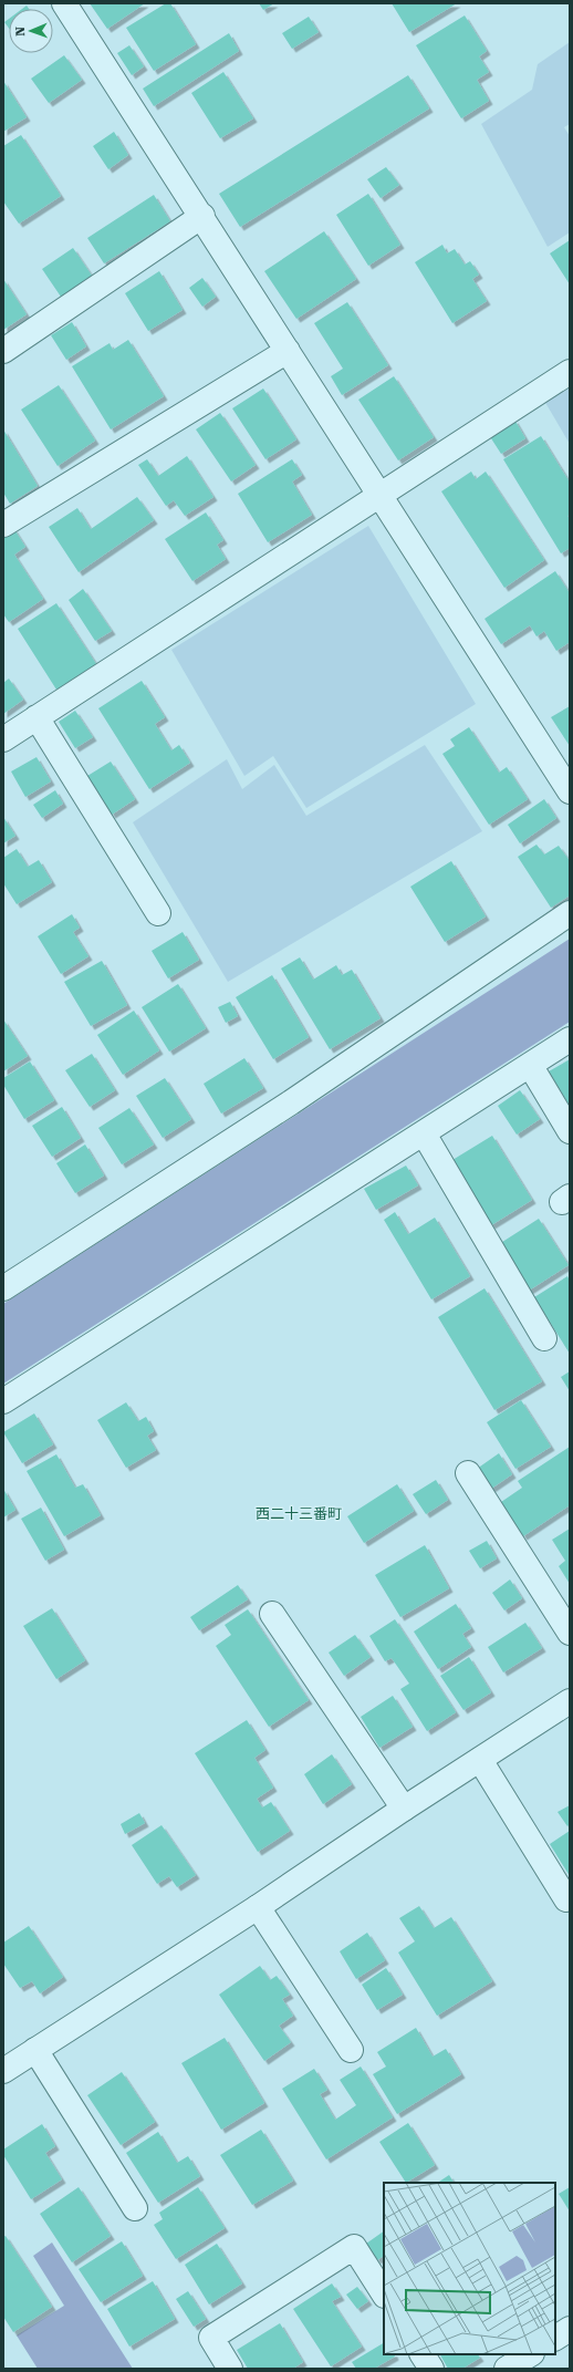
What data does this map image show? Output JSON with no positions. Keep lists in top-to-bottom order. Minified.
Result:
{"districts":["西二十三番町"],"north":"left"}
